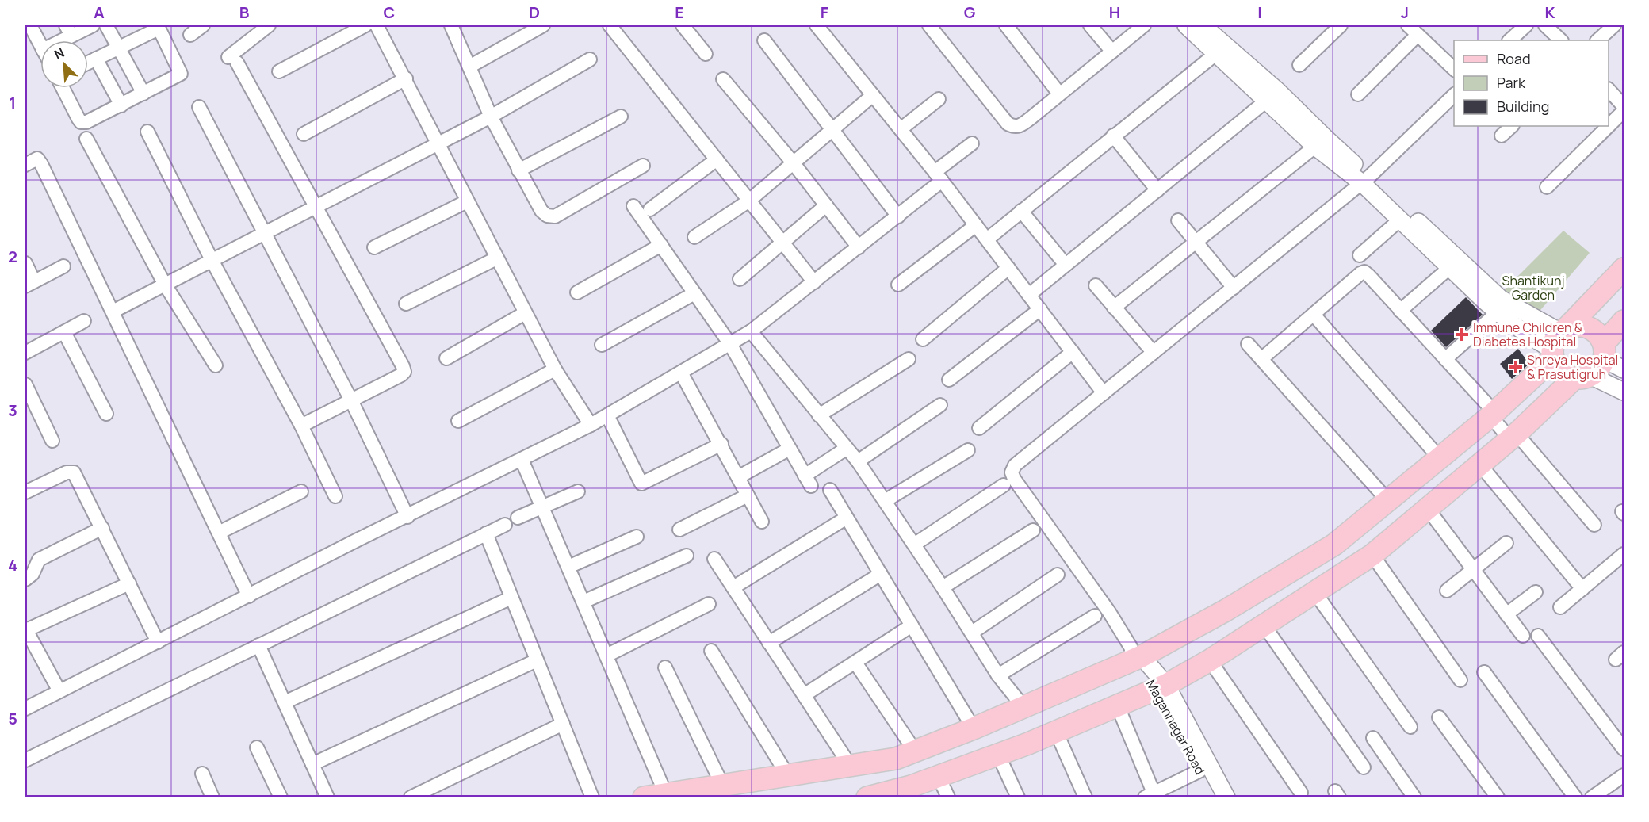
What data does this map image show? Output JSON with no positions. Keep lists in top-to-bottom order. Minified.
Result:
{"streets":{"street":["Magannagar Road"]},"parks":["Shantikunj Garden"],"places":{"health":["Immune Children & Diabetes Hospital","Shreya Hospital & Prasutigruh"]},"legend":["Road","Park","Building"],"north":"top left","grid":{"columns":["A","B","C","D","E","F","G","H","I","J","K"],"rows":["1","2","3","4","5"]}}
